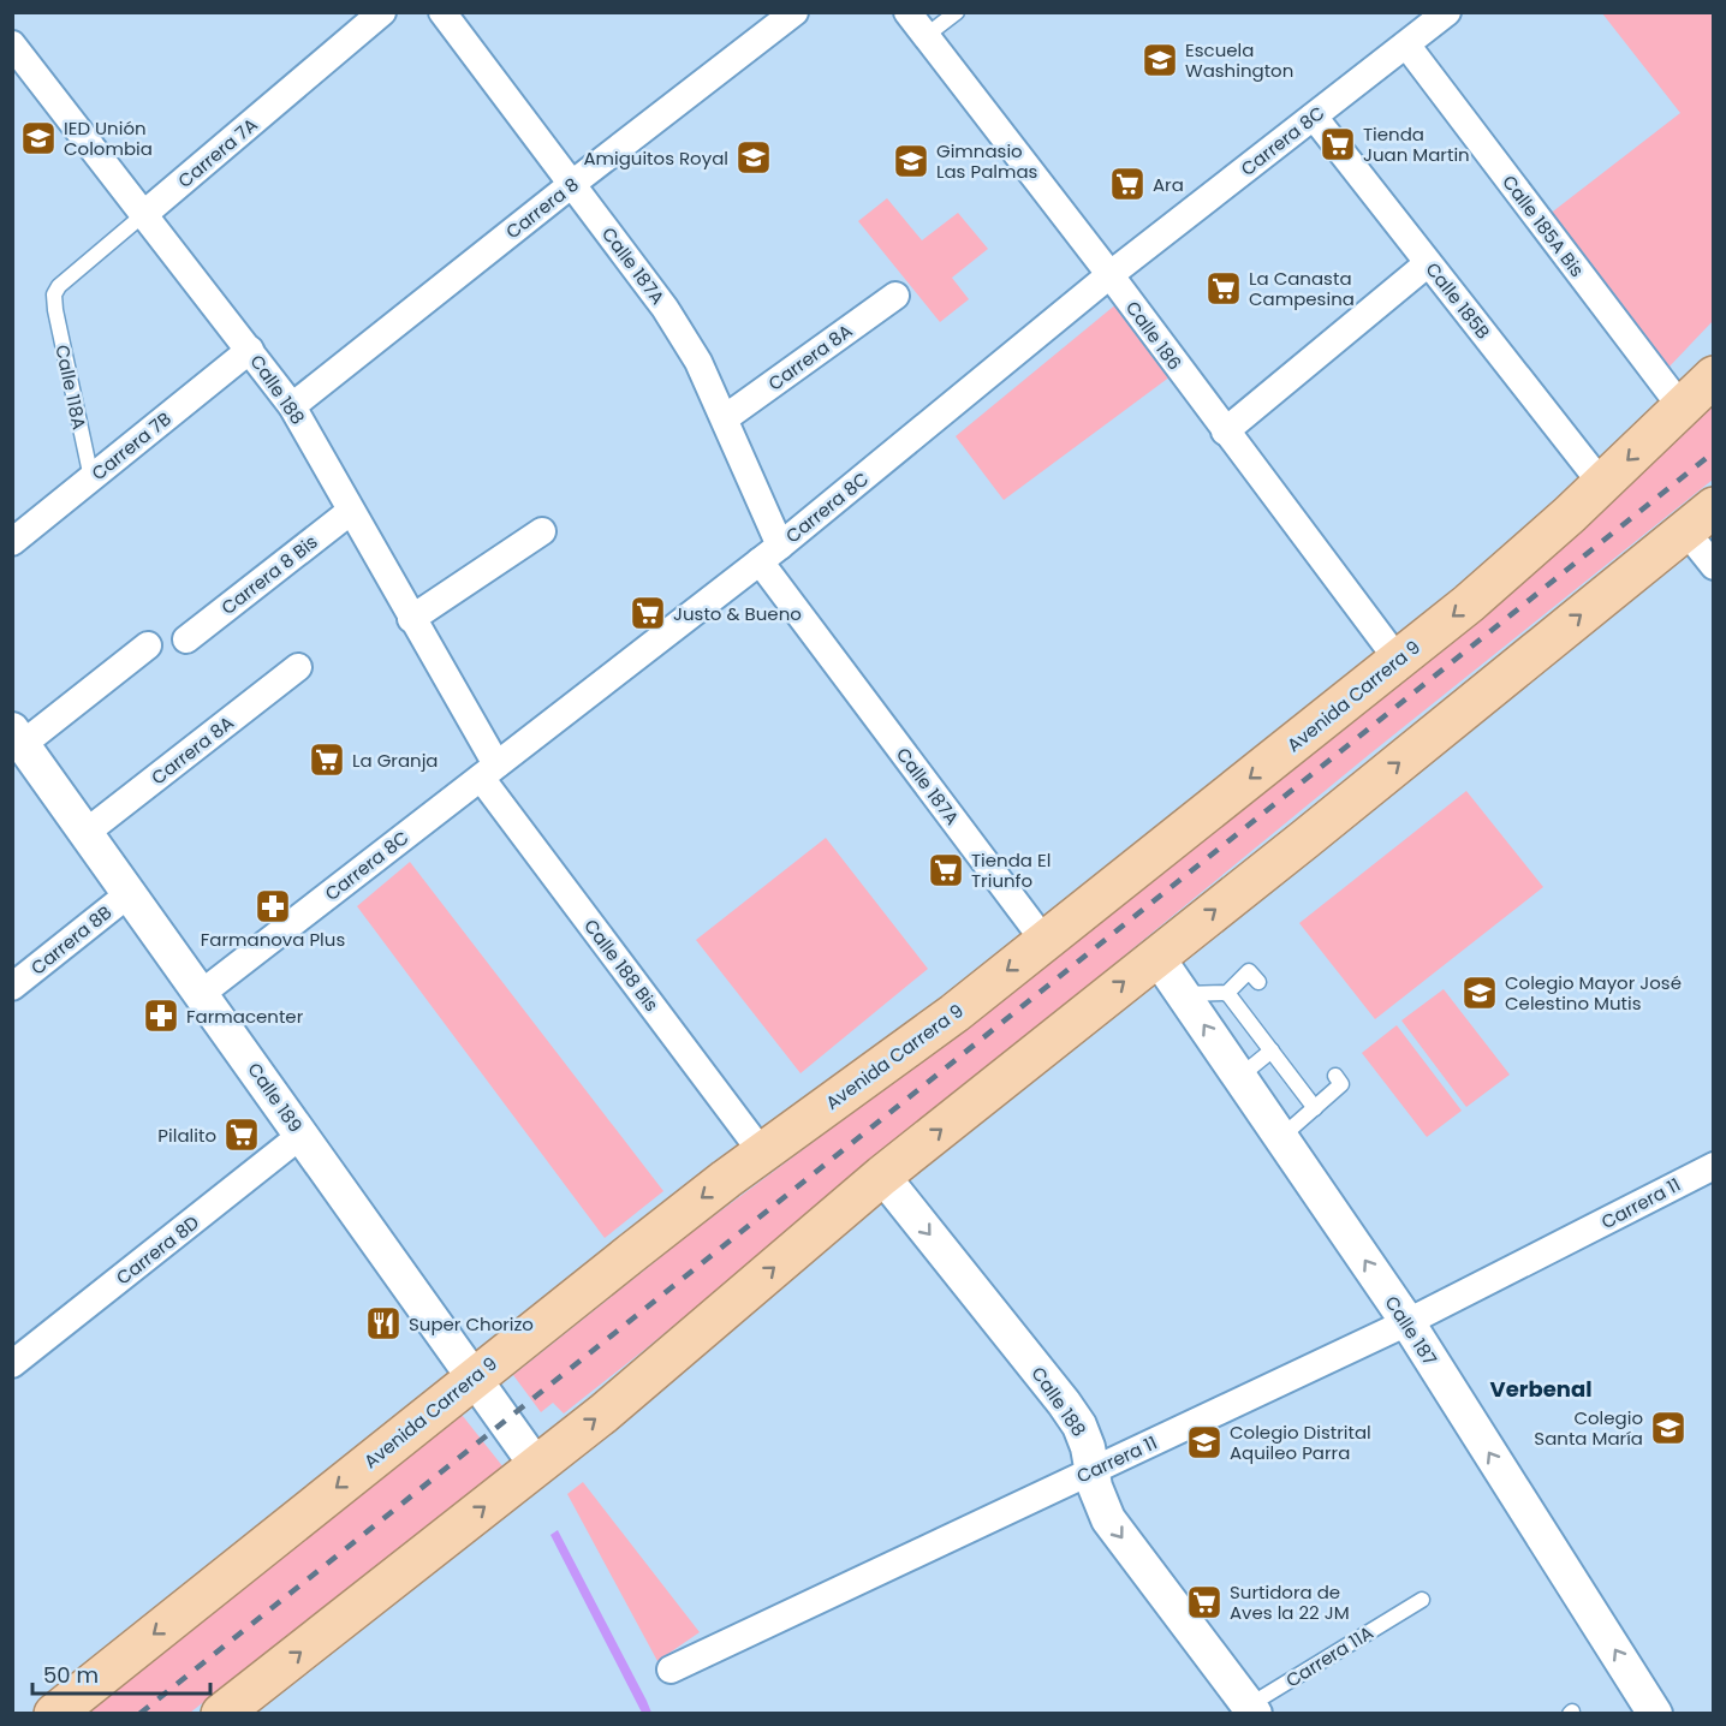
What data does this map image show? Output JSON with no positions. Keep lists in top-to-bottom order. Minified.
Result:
{"streets":{"main road":["Avenida Carrera 9"],"street":["Carrera 8C","Carrera 7A","Carrera 8","Calle 185A Bis","Calle 187A","Calle 185B","Calle 186","Carrera 8A","Calle 188","Carrera 7B","Carrera 8 Bis","Carrera 8B","Calle 188 Bis","Calle 189","Carrera 11","Carrera 8D","Calle 187"],"lane":["Calle 118A","Carrera 11A"]},"crossings":[["Carrera 8C","Calle 185A Bis"],["Carrera 8C","Calle 187A"],["Carrera 8C","Calle 185B"],["Carrera 8C","Calle 186"],["Carrera 8C","Calle 188"],["Carrera 8C","Calle 188 Bis"],["Carrera 8C","Calle 189"],["Carrera 7A","Calle 118A"],["Carrera 7A","Calle 188"],["Carrera 8","Calle 187A"],["Carrera 8","Calle 188"],["Calle 185A Bis","Avenida Carrera 9"],["Calle 187A","Carrera 8A"],["Calle 187A","Avenida Carrera 9"],["Calle 185B","Avenida Carrera 9"],["Calle 186","Avenida Carrera 9"],["Carrera 8A","Calle 189"],["Calle 118A","Carrera 7B"],["Calle 188","Carrera 7B"],["Calle 188","Carrera 8 Bis"],["Calle 188","Calle 188 Bis"],["Calle 188","Carrera 11"],["Calle 188","Carrera 11A"],["Avenida Carrera 9","Calle 188 Bis"],["Avenida Carrera 9","Calle 189"],["Carrera 8B","Calle 189"],["Calle 189","Carrera 8D"],["Carrera 11","Calle 187"]],"one_way":["Calle 188","Calle 187"],"districts":["Verbenal"],"places":{"school or university":["Escuela Washington","IED Unión Colombia","Amiguitos Royal","Gimnasio Las Palmas","Colegio Mayor José Celestino Mutis","Colegio Santa María","Colegio Distrital Aquileo Parra"],"supermarket":["Tienda Juan Martin","Ara","La Canasta Campesina","Justo & Bueno","La Granja","Tienda El Triunfo","Pilalito","Surtidora de Aves la 22 JM"],"pharmacy":["Farmanova Plus","Farmacenter"],"restaurant":["Super Chorizo"]},"scale_bar":"50 m"}
